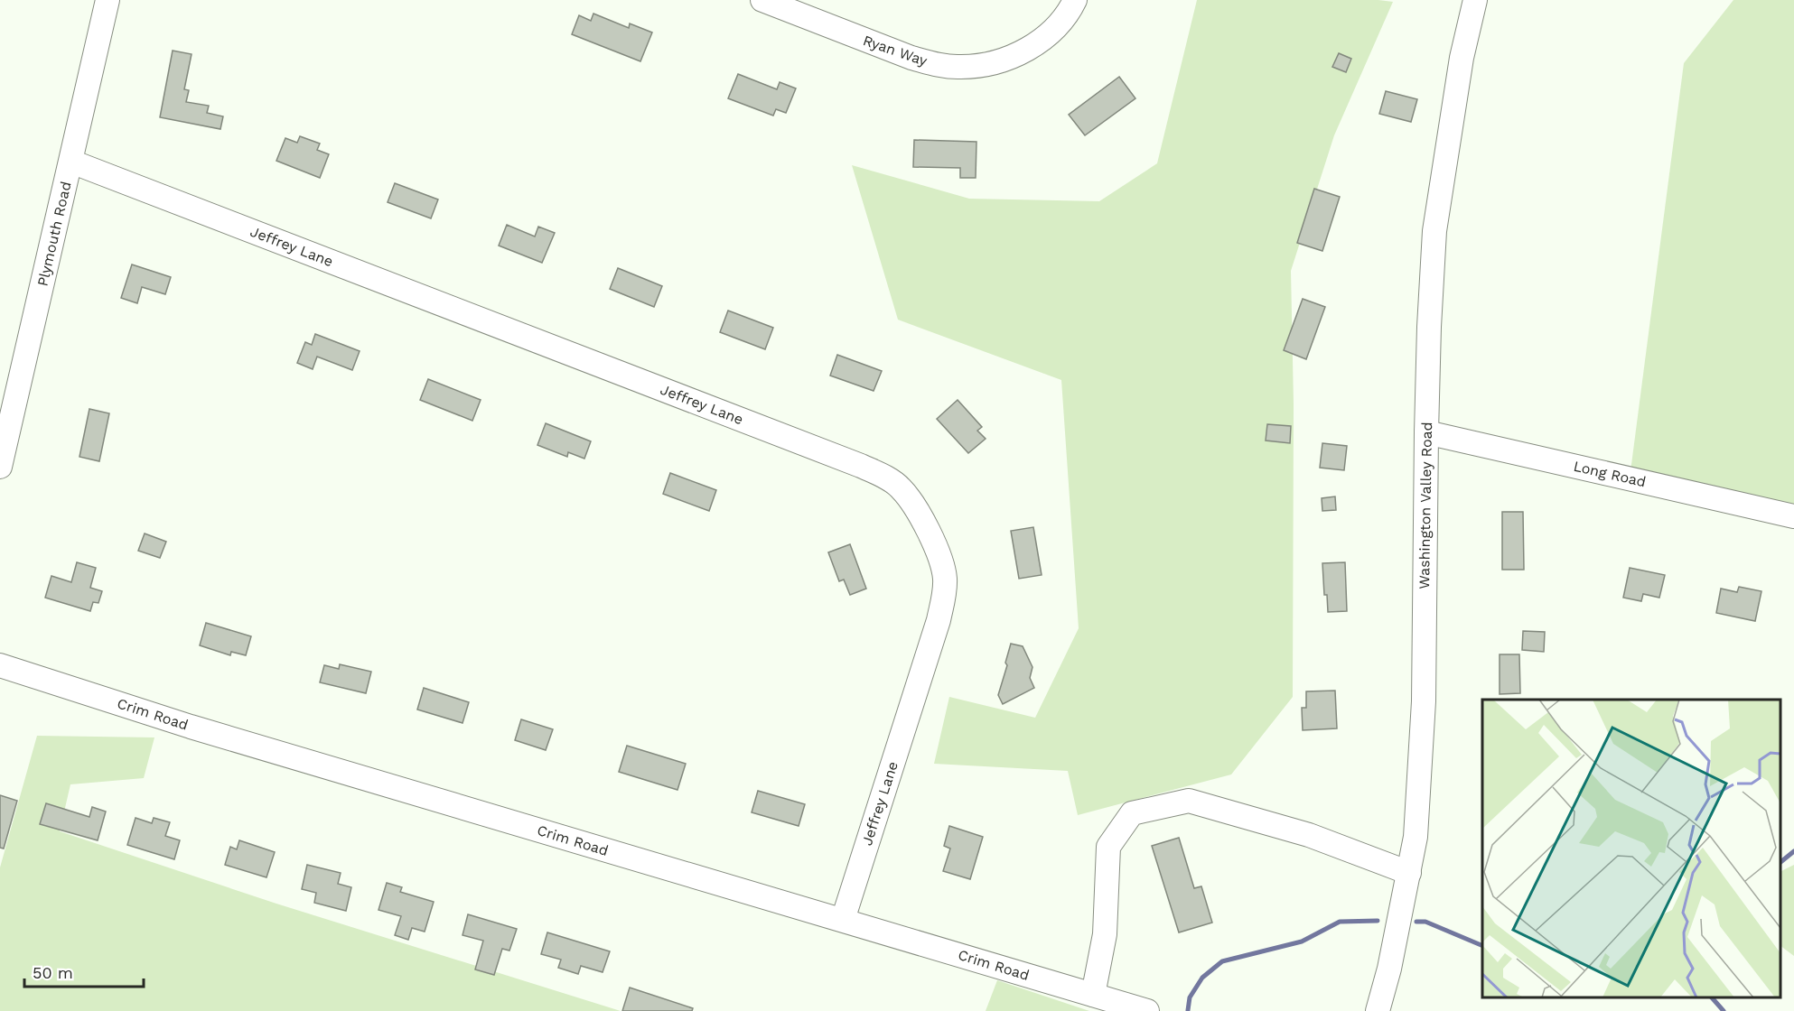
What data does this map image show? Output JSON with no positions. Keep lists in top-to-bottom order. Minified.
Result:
{"streets":{"street":["Ryan Way","Plymouth Road","Jeffrey Lane","Long Road","Washington Valley Road","Crim Road"]},"crossings":[["Plymouth Road","Jeffrey Lane"],["Jeffrey Lane","Crim Road"],["Long Road","Washington Valley Road"]],"scale_bar":"50 m"}
